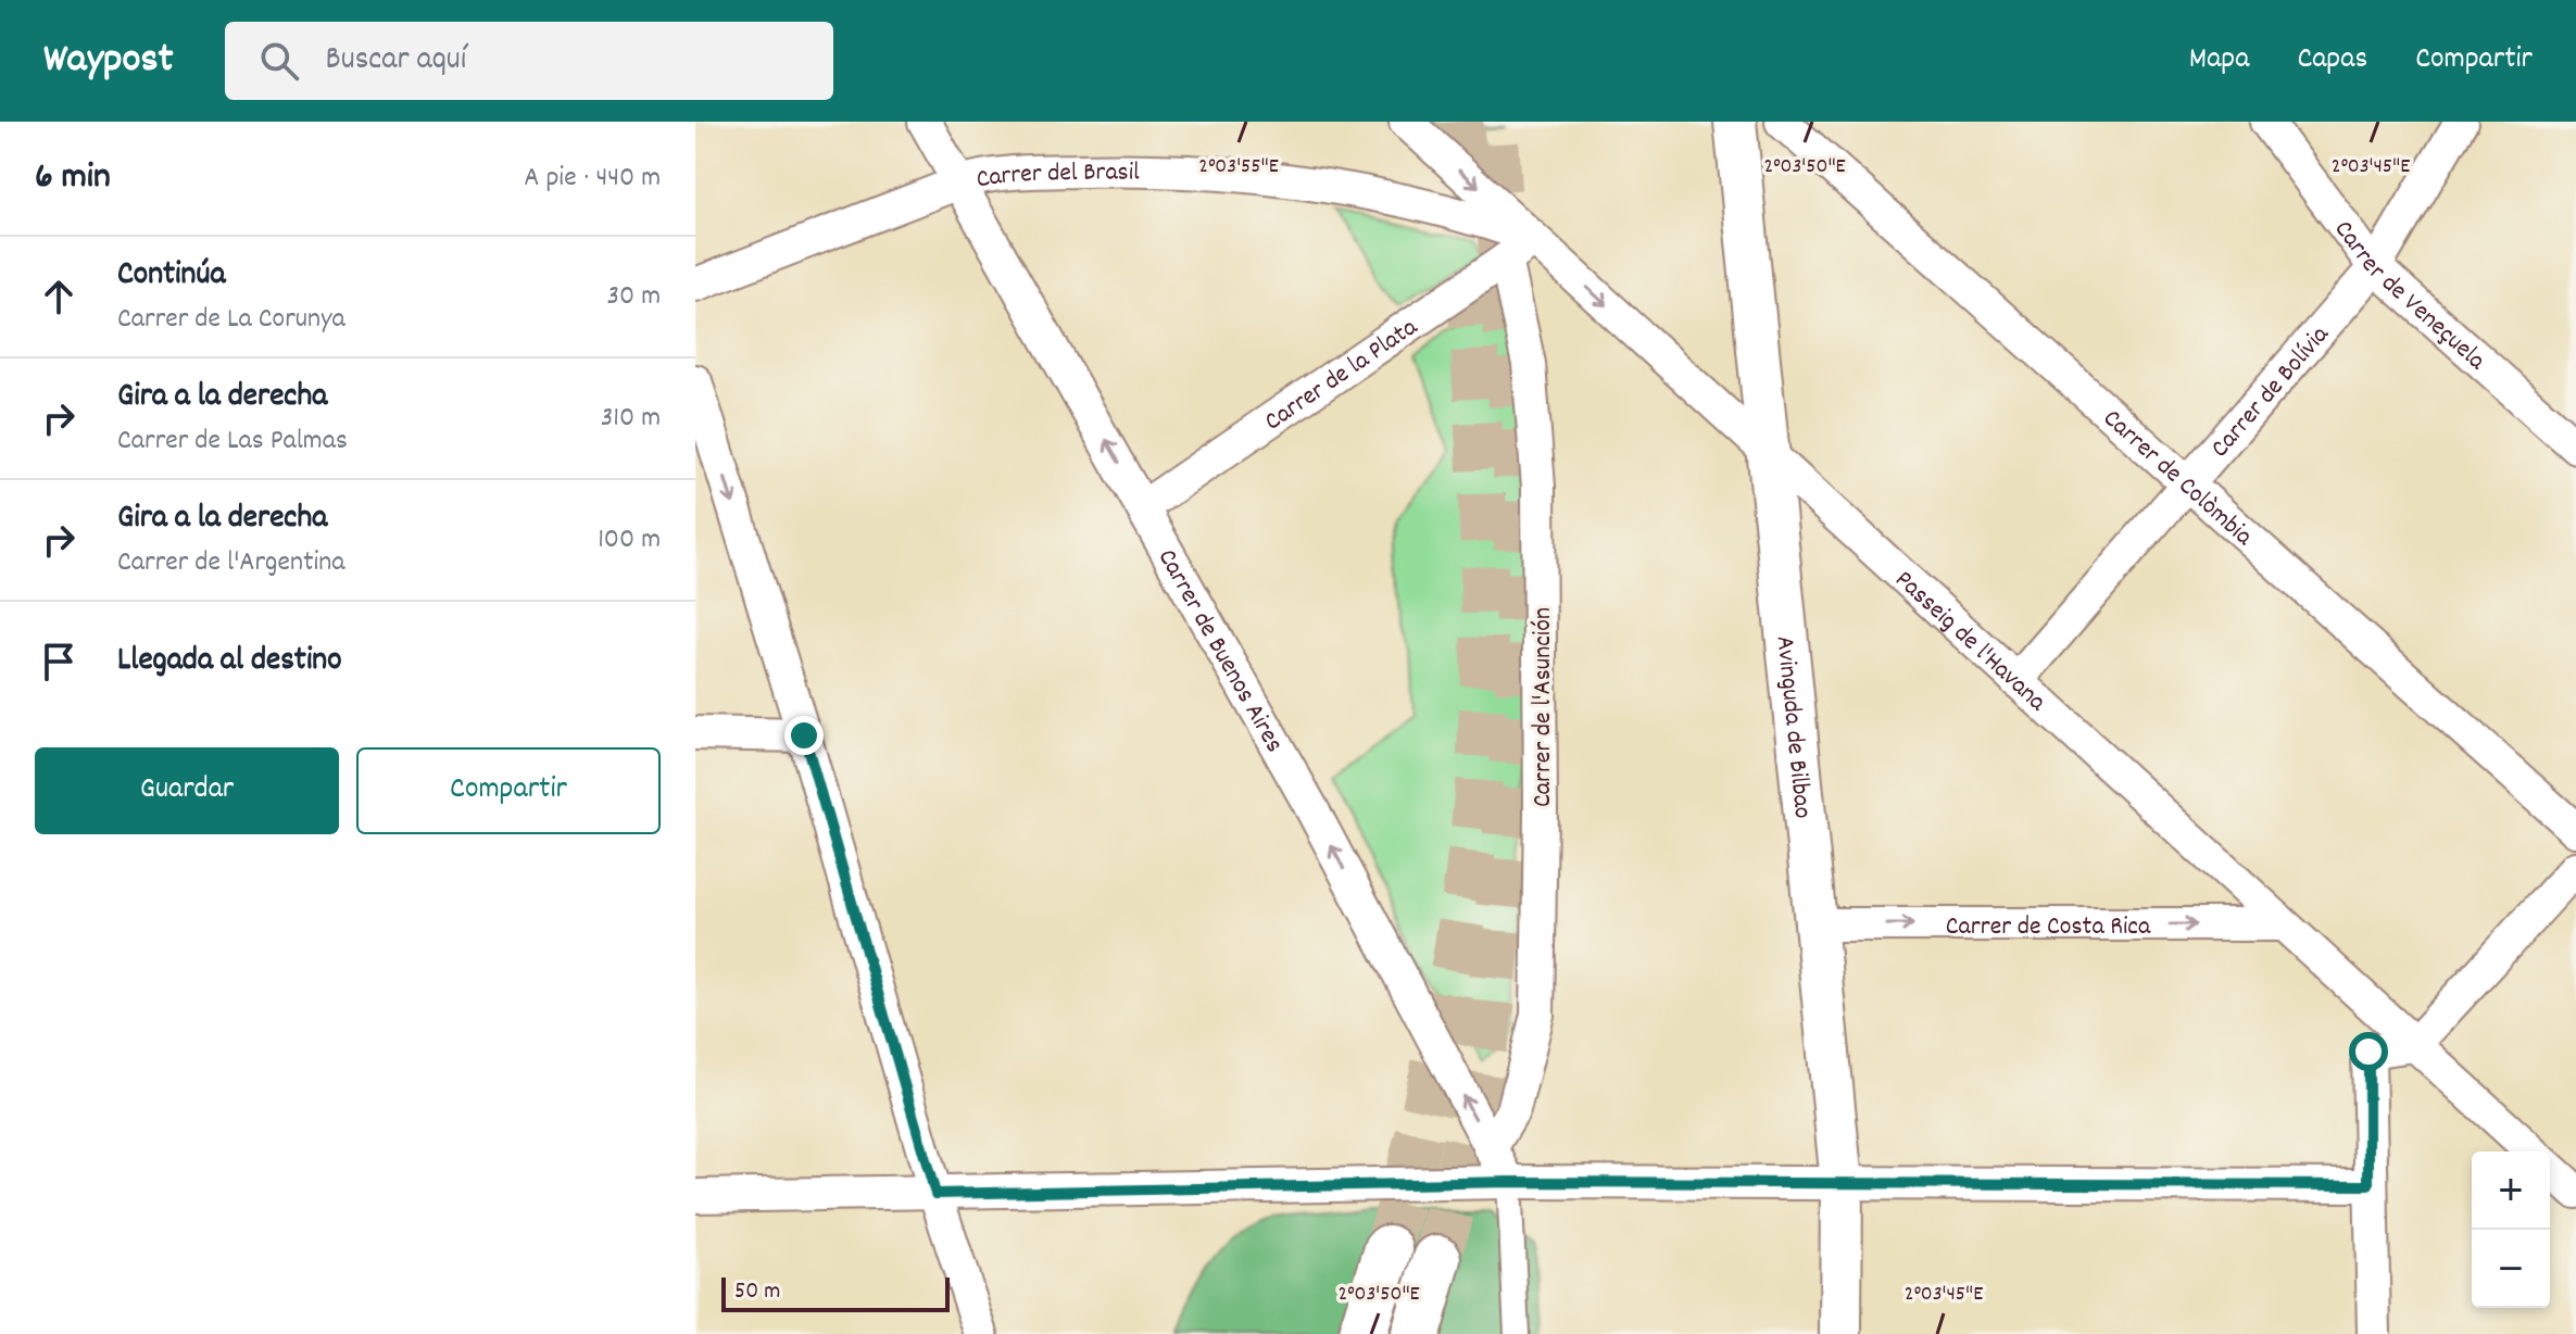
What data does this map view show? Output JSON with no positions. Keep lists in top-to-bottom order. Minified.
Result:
{"streets":{"street":["Carrer del Brasil","Carrer de Veneçuela","Carrer de la Plata","Carrer de Bolívia","Carrer de Colòmbia","Passeig de l'Havana","Carrer de Buenos Aires","Carrer de l'Asunción","Avinguda de Bilbao","Carrer de Costa Rica"]},"crossings":[["Carrer del Brasil","Carrer de la Plata"],["Carrer del Brasil","Passeig de l'Havana"],["Carrer del Brasil","Carrer de Buenos Aires"],["Carrer de Veneçuela","Carrer de Bolívia"],["Carrer de la Plata","Passeig de l'Havana"],["Carrer de la Plata","Carrer de Buenos Aires"],["Carrer de la Plata","Carrer de l'Asunción"],["Carrer de Bolívia","Carrer de Colòmbia"],["Carrer de Bolívia","Passeig de l'Havana"],["Passeig de l'Havana","Avinguda de Bilbao"],["Passeig de l'Havana","Carrer de Costa Rica"],["Carrer de Buenos Aires","Carrer de l'Asunción"],["Avinguda de Bilbao","Carrer de Costa Rica"]],"one_way":["Carrer de Buenos Aires"],"scale_bar":"50 m","page":{"header":"Waypost","search":"Buscar aquí","nav":["Mapa","Capas","Compartir"],"heading":["6 min","A pie · 440 m"],"list":[["Continúa","Carrer de La Corunya","30 m"],["Gira a la derecha","Carrer de Las Palmas","310 m"],["Gira a la derecha","Carrer de l'Argentina","100 m"],"Llegada al destino"],"buttons":["Guardar","Compartir"],"map_buttons":["+","−"],"scale":"50 m"},"coordinates":["2°03'55\"E","2°03'50\"E","2°03'45\"E"]}
